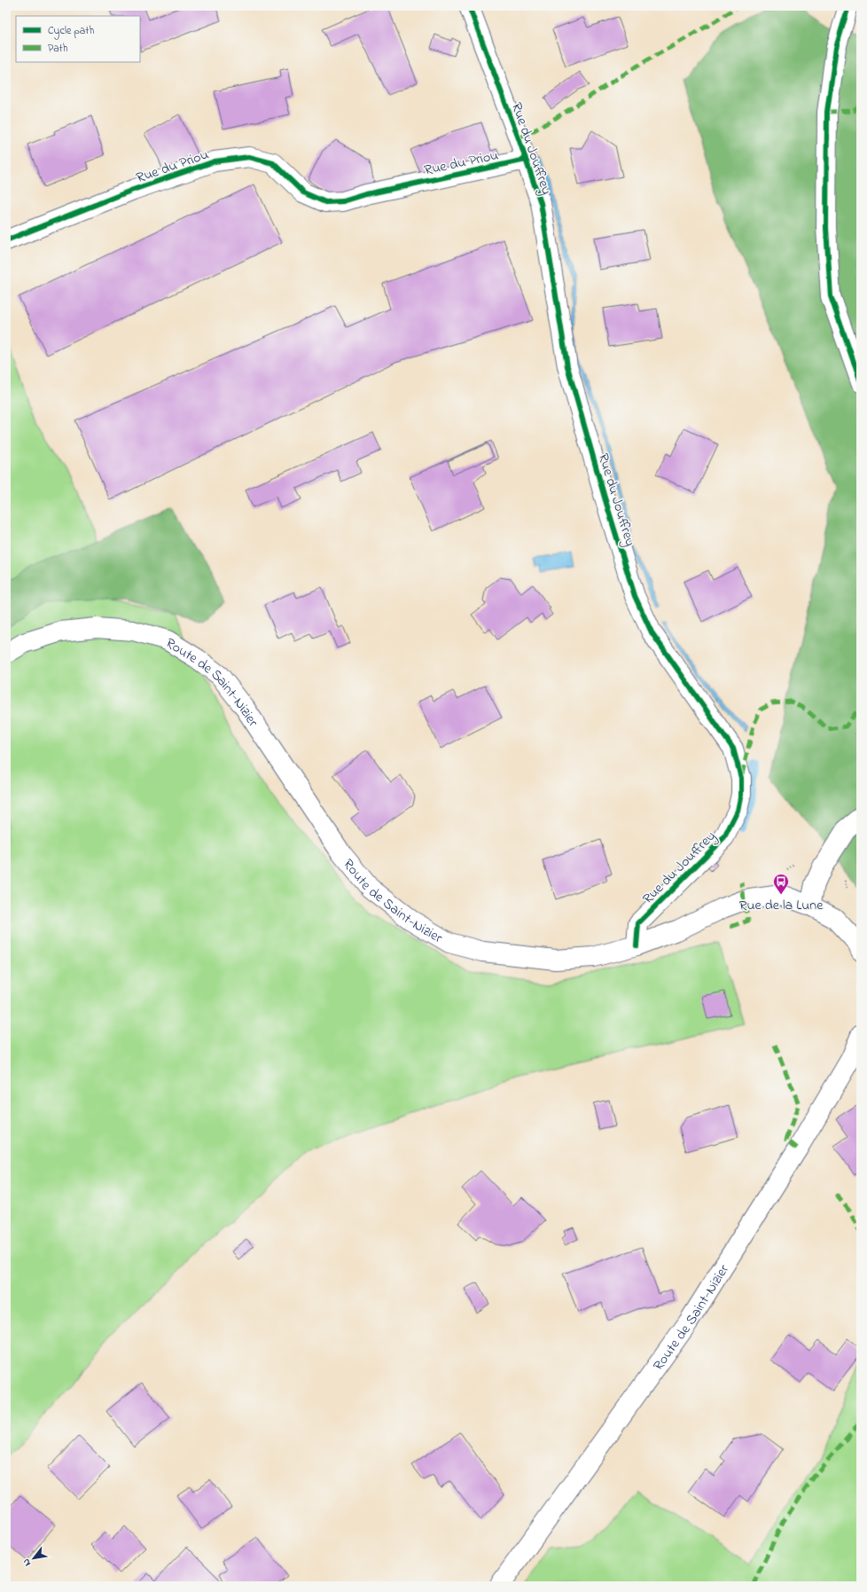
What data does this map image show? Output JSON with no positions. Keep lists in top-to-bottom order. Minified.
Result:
{"streets":{"street":["Rue du Jouffrey","Rue du Priou","Route de Saint-Nizier"]},"crossings":[["Rue du Jouffrey","Rue du Priou"],["Rue du Jouffrey","Route de Saint-Nizier"]],"places":{"bus stop":["Rue de la Lune"]},"legend":["Cycle path","Path"],"north":"bottom left"}
